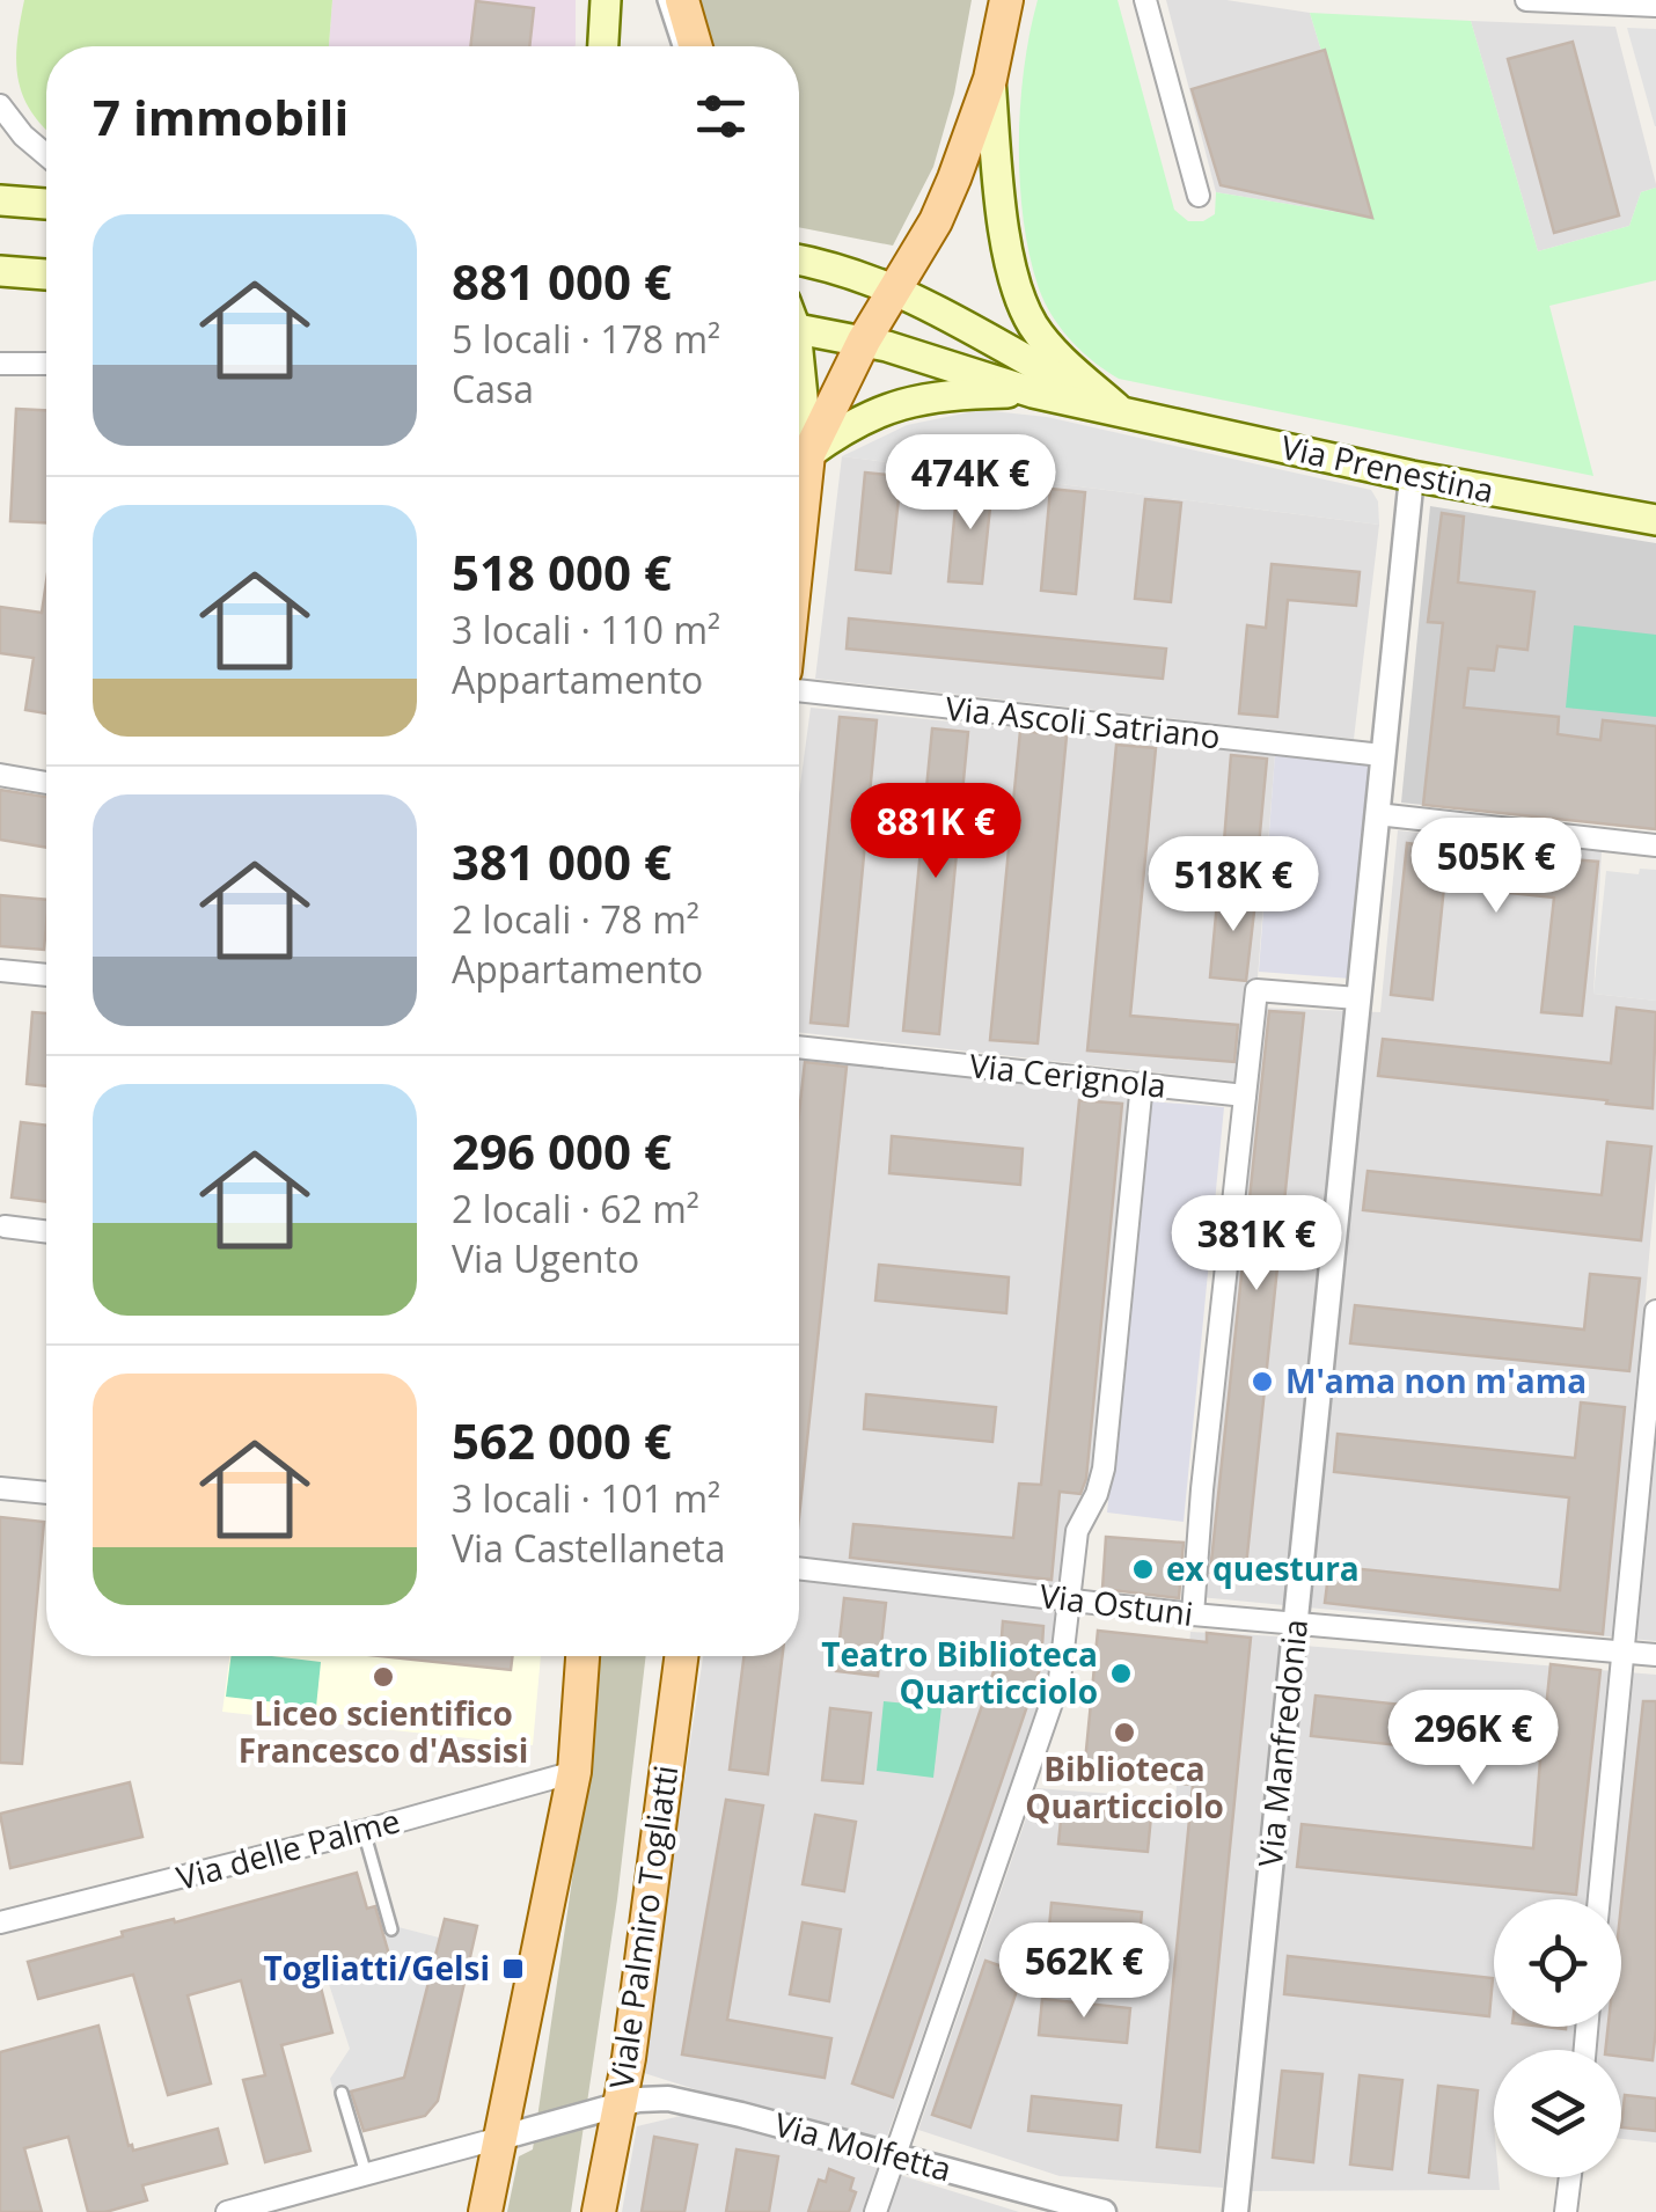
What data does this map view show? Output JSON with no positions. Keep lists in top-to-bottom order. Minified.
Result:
{"streets":{"main road":["Via Prenestina","Viale Palmiro Togliatti"],"street":["Via Ascoli Satriano","Via Cerignola","Via Ostuni","Via Manfredonia","Via delle Palme","Via Molfetta"]},"crossings":[["Via Ascoli Satriano","Via Manfredonia"],["Via Ostuni","Via Manfredonia"],["Viale Palmiro Togliatti","Via Molfetta"]],"places":{"other":["M'ama non m'ama","ex questura","Teatro Biblioteca Quarticciolo","Liceo scientifico Francesco d'Assisi","Biblioteca Quarticciolo"],"transit":["Togliatti/Gelsi"]},"page":{"heading":"7 immobili","list":[{"name":"881 000 €","note":"5 locali · 178 m² · Casa"},{"name":"518 000 €","note":"3 locali · 110 m² · Appartamento"},{"name":"381 000 €","note":"2 locali · 78 m² · Appartamento"},{"name":"296 000 €","note":"2 locali · 62 m² · Via Ugento"},{"name":"562 000 €","note":"3 locali · 101 m² · Via Castellaneta"}],"price":["474K €","881K €","505K €","518K €","381K €","296K €","562K €"]}}
